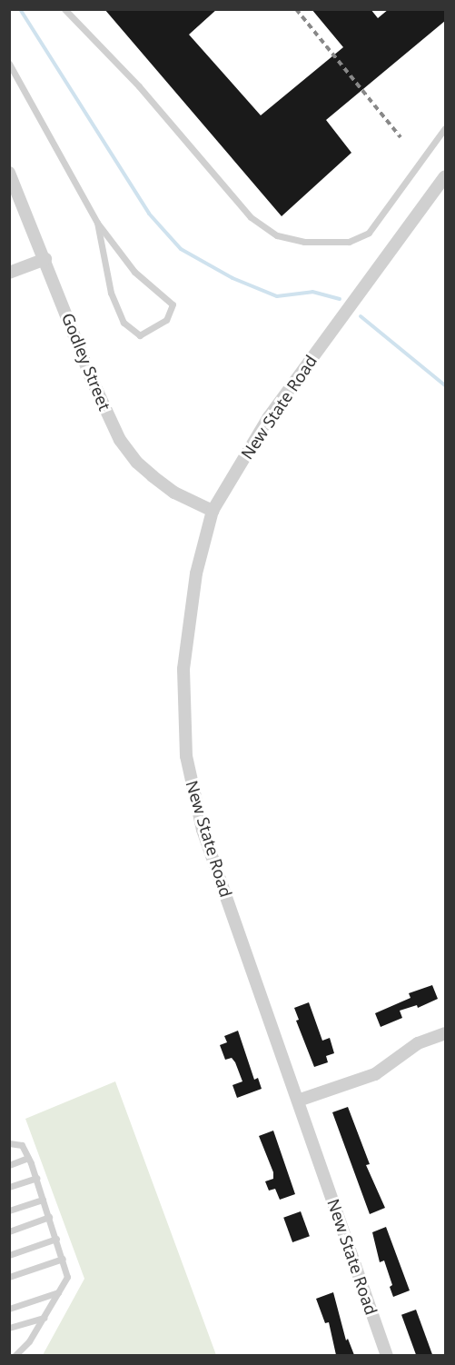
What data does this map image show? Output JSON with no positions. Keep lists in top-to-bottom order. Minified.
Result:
{"streets":{"street":["Godley Street","New State Road"]},"crossings":[["Godley Street","New State Road"]]}
